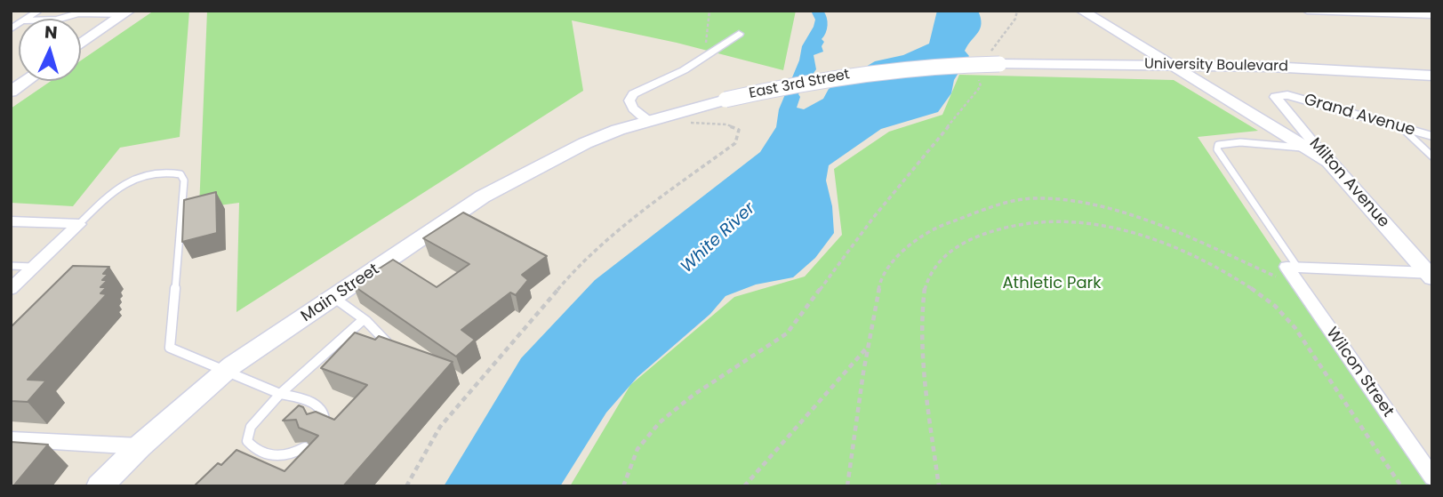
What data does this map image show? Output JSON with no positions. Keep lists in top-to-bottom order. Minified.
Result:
{"streets":{"main road":["University Boulevard","East 3rd Street","Main Street"],"street":["Grand Avenue","Milton Avenue","Wilcon Street"]},"crossings":[["University Boulevard","East 3rd Street"],["East 3rd Street","Main Street"],["Grand Avenue","Milton Avenue"]],"water":["White River"],"parks":["Athletic Park"],"north":"top"}
